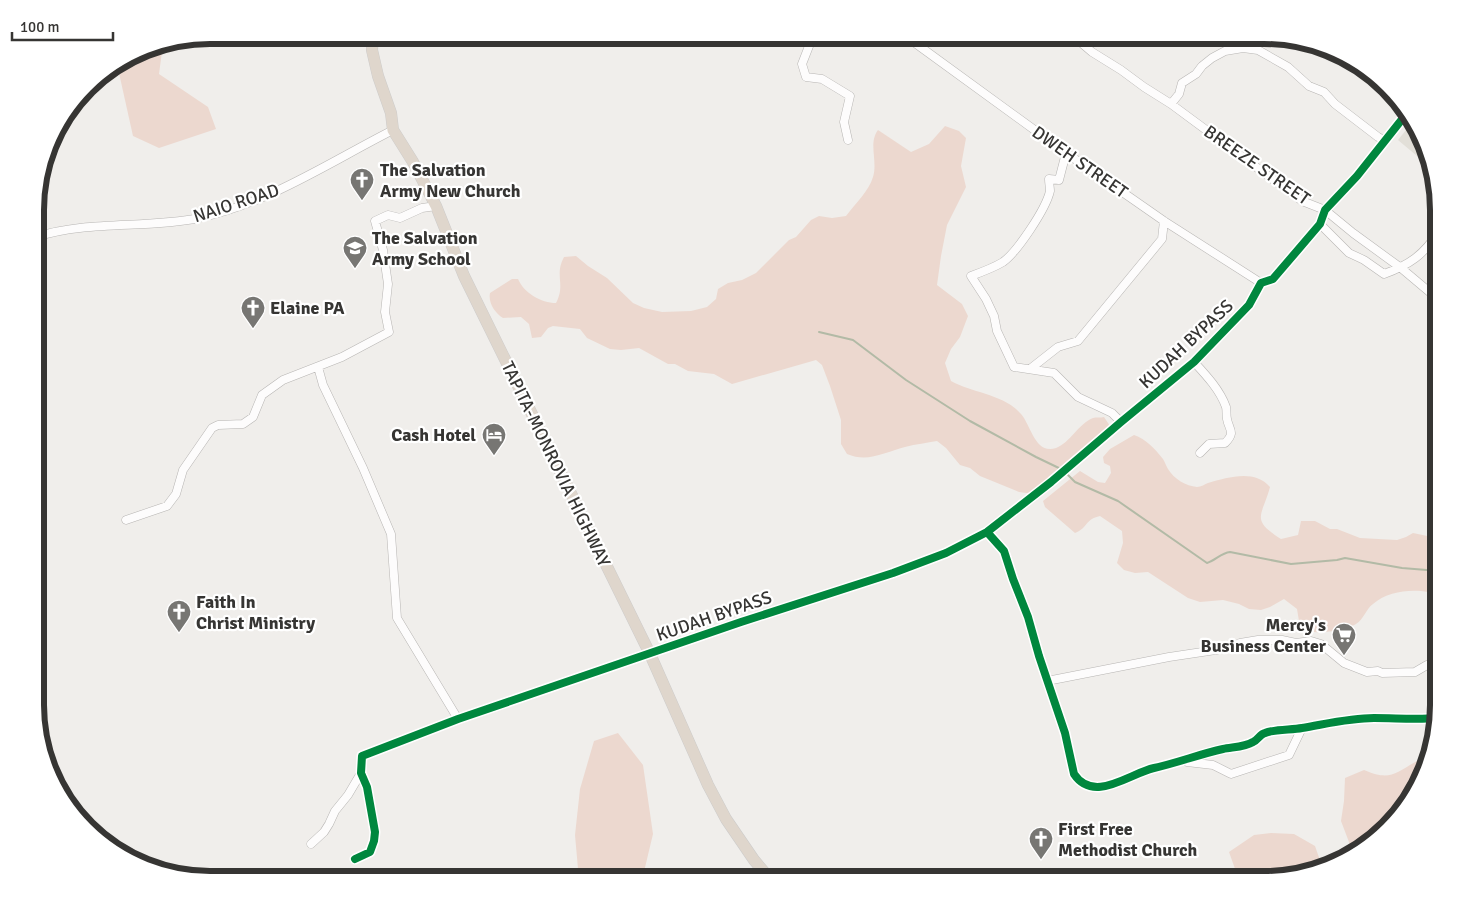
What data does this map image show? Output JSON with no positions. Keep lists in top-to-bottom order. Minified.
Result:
{"streets":{"highway":["TAPITA-MONROVIA HIGHWAY"],"street":["DWEH STREET","BREEZE STREET","NAIO ROAD","KUDAH BYPASS"]},"crossings":[["DWEH STREET","KUDAH BYPASS"],["BREEZE STREET","KUDAH BYPASS"],["NAIO ROAD","TAPITA-MONROVIA HIGHWAY"],["KUDAH BYPASS","TAPITA-MONROVIA HIGHWAY"]],"places":{"church":["The Salvation Army New Church","Elaine PA","Faith In Christ Ministry","First Free Methodist Church"],"school or university":["The Salvation Army School"],"hotel":["Cash Hotel"],"supermarket":["Mercy's Business Center"]},"scale_bar":"100 m"}
